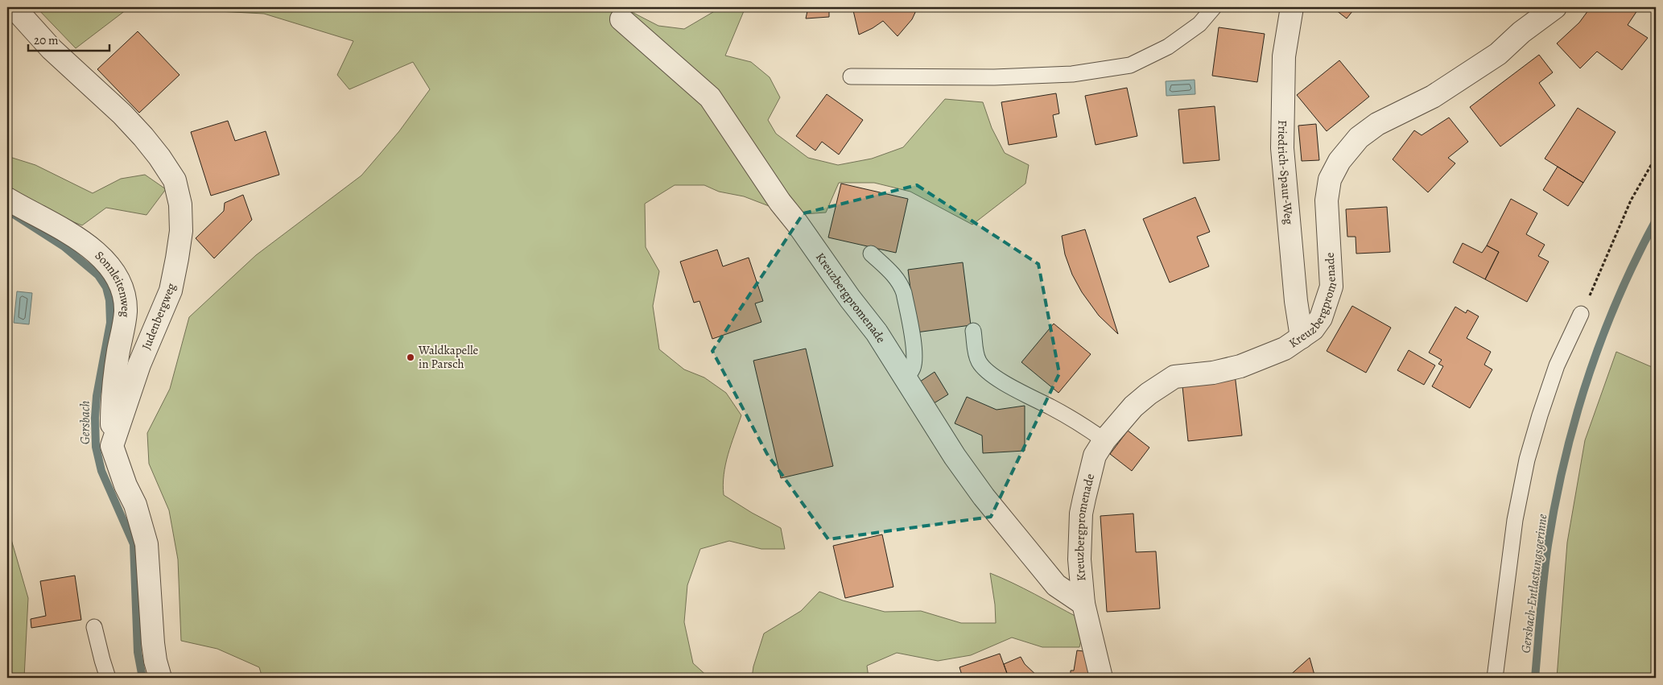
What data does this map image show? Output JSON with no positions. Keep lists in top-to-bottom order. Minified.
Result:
{"streets":{"street":["Friedrich-Spaur-Weg","Sonnleitenweg","Kreuzbergpromenade","Judenbergweg"]},"crossings":[["Friedrich-Spaur-Weg","Kreuzbergpromenade"],["Sonnleitenweg","Judenbergweg"]],"water":["Gersbach","Gersbach-Entlastungsgerinne"],"places":["Waldkapelle in Parsch"],"scale_bar":"20 m"}
